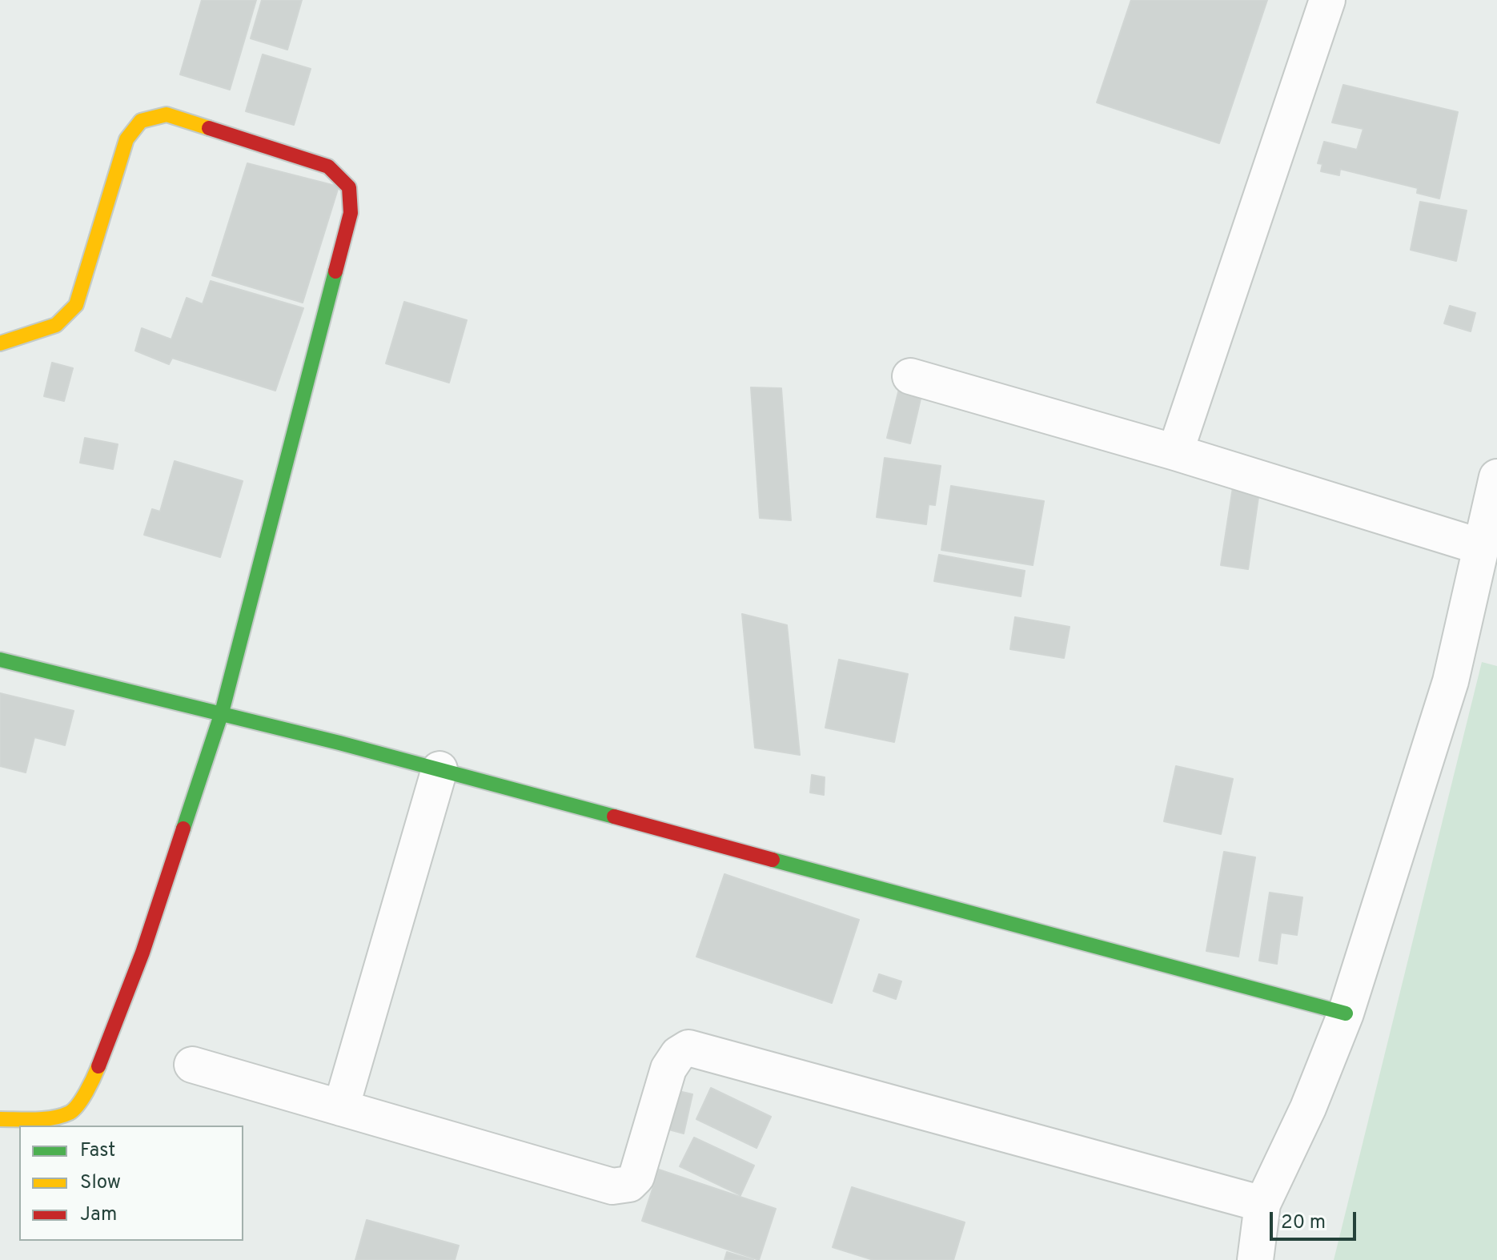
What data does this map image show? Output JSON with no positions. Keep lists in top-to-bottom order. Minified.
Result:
{"legend":["Fast","Slow","Jam"],"scale_bar":"20 m"}
